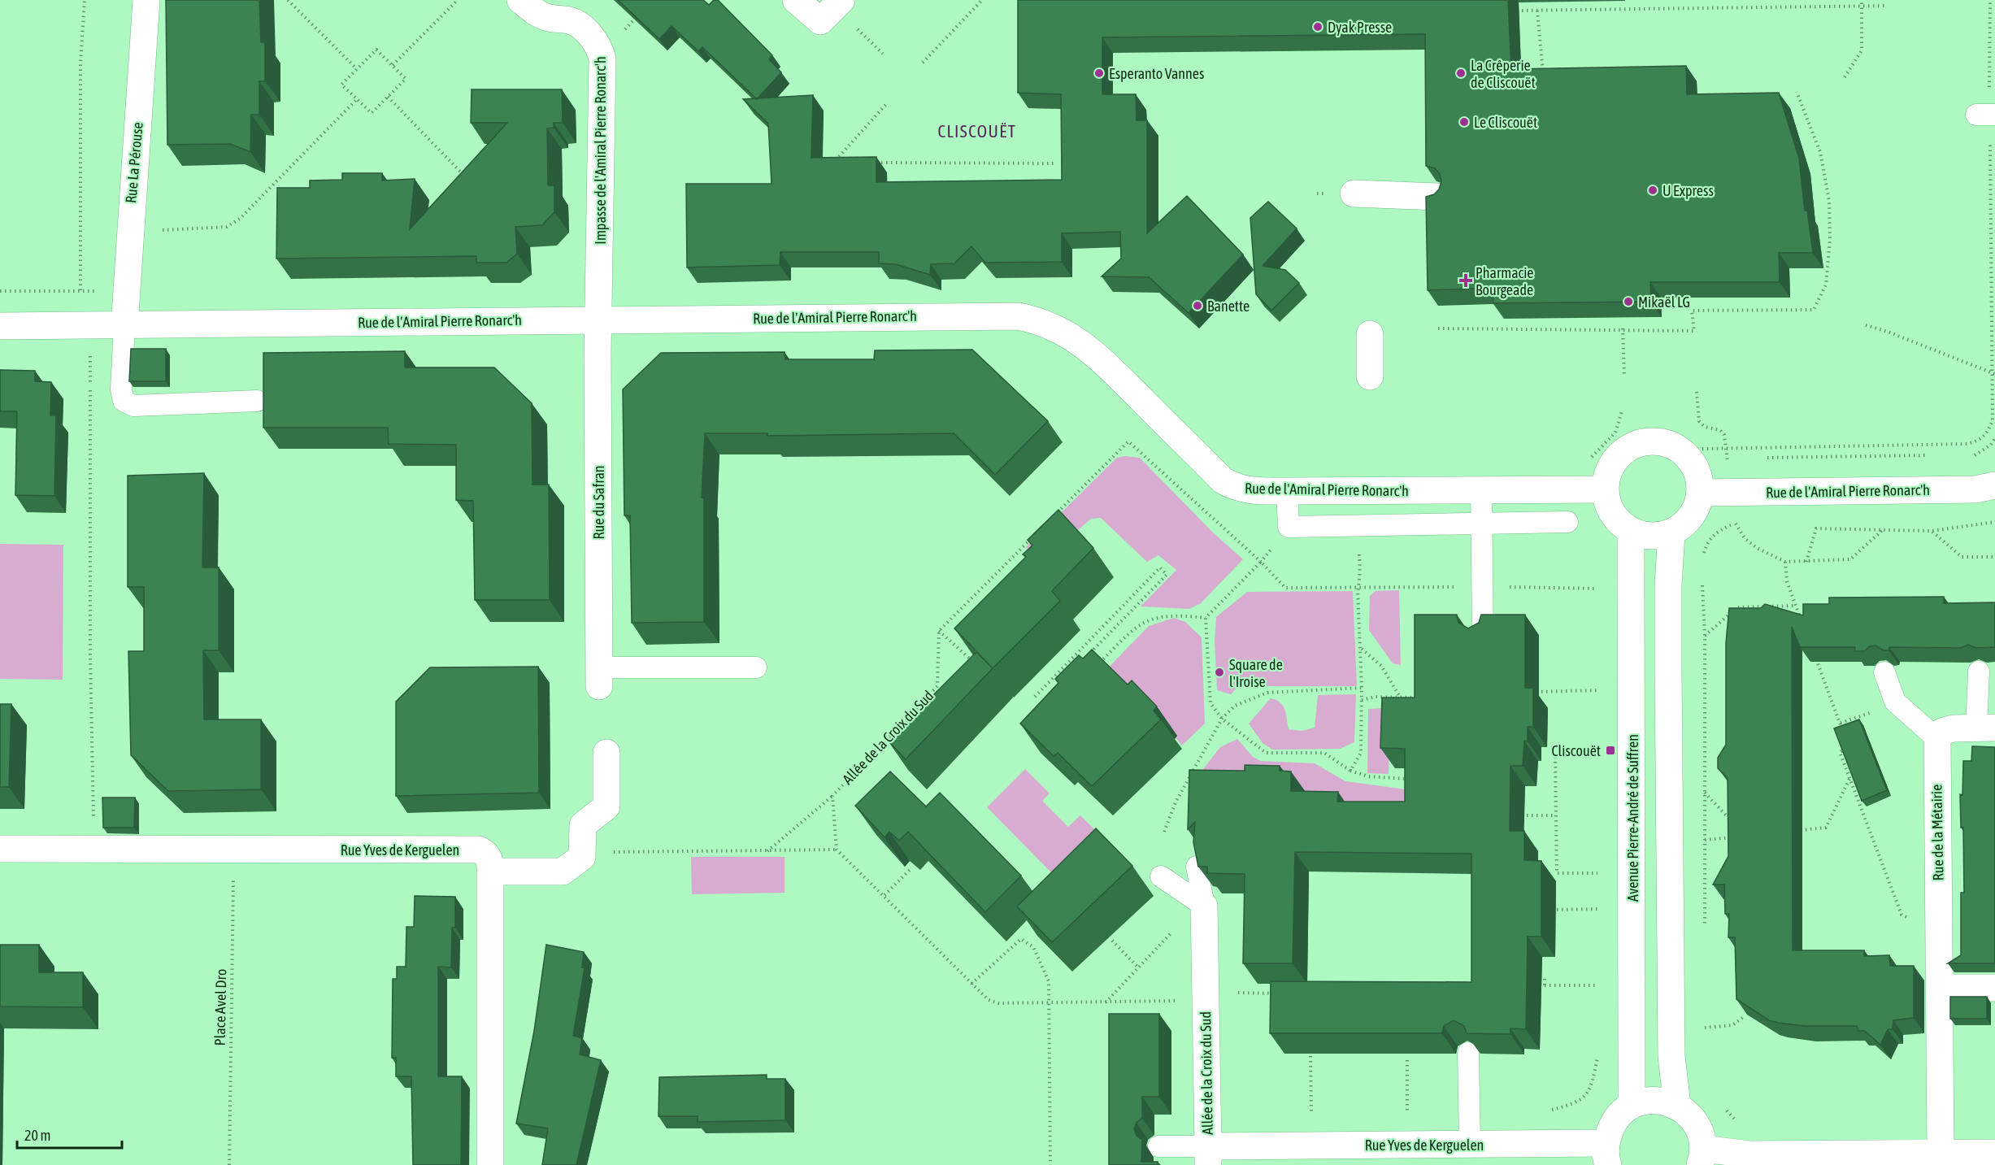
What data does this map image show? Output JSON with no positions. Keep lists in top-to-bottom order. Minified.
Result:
{"streets":{"street":["Impasse de l'Amiral Pierre Ronarc'h","Rue La Pérouse","Rue de l'Amiral Pierre Ronarc'h","Rue du Safran","Allée de la Croix du Sud","Avenue Pierre-André de Suffren","Rue de la Métairie","Rue Yves de Kerguelen"],"path":["Place Avel Dro"]},"crossings":[["Impasse de l'Amiral Pierre Ronarc'h","Rue de l'Amiral Pierre Ronarc'h"],["Impasse de l'Amiral Pierre Ronarc'h","Rue du Safran"],["Rue La Pérouse","Rue de l'Amiral Pierre Ronarc'h"],["Rue de l'Amiral Pierre Ronarc'h","Rue du Safran"],["Rue de l'Amiral Pierre Ronarc'h","Avenue Pierre-André de Suffren"],["Allée de la Croix du Sud","Rue Yves de Kerguelen"],["Rue Yves de Kerguelen","Place Avel Dro"]],"districts":["CLISCOUËT"],"places":{"other":["Dyak Presse","Esperanto Vannes","La Crêperie de Cliscouët","Le Cliscouët","U Express","Mikaël LG","Banette","Square de l'Iroise"],"health":["Pharmacie Bourgeade"],"transit":["Cliscouët"]},"scale_bar":"20 m"}
